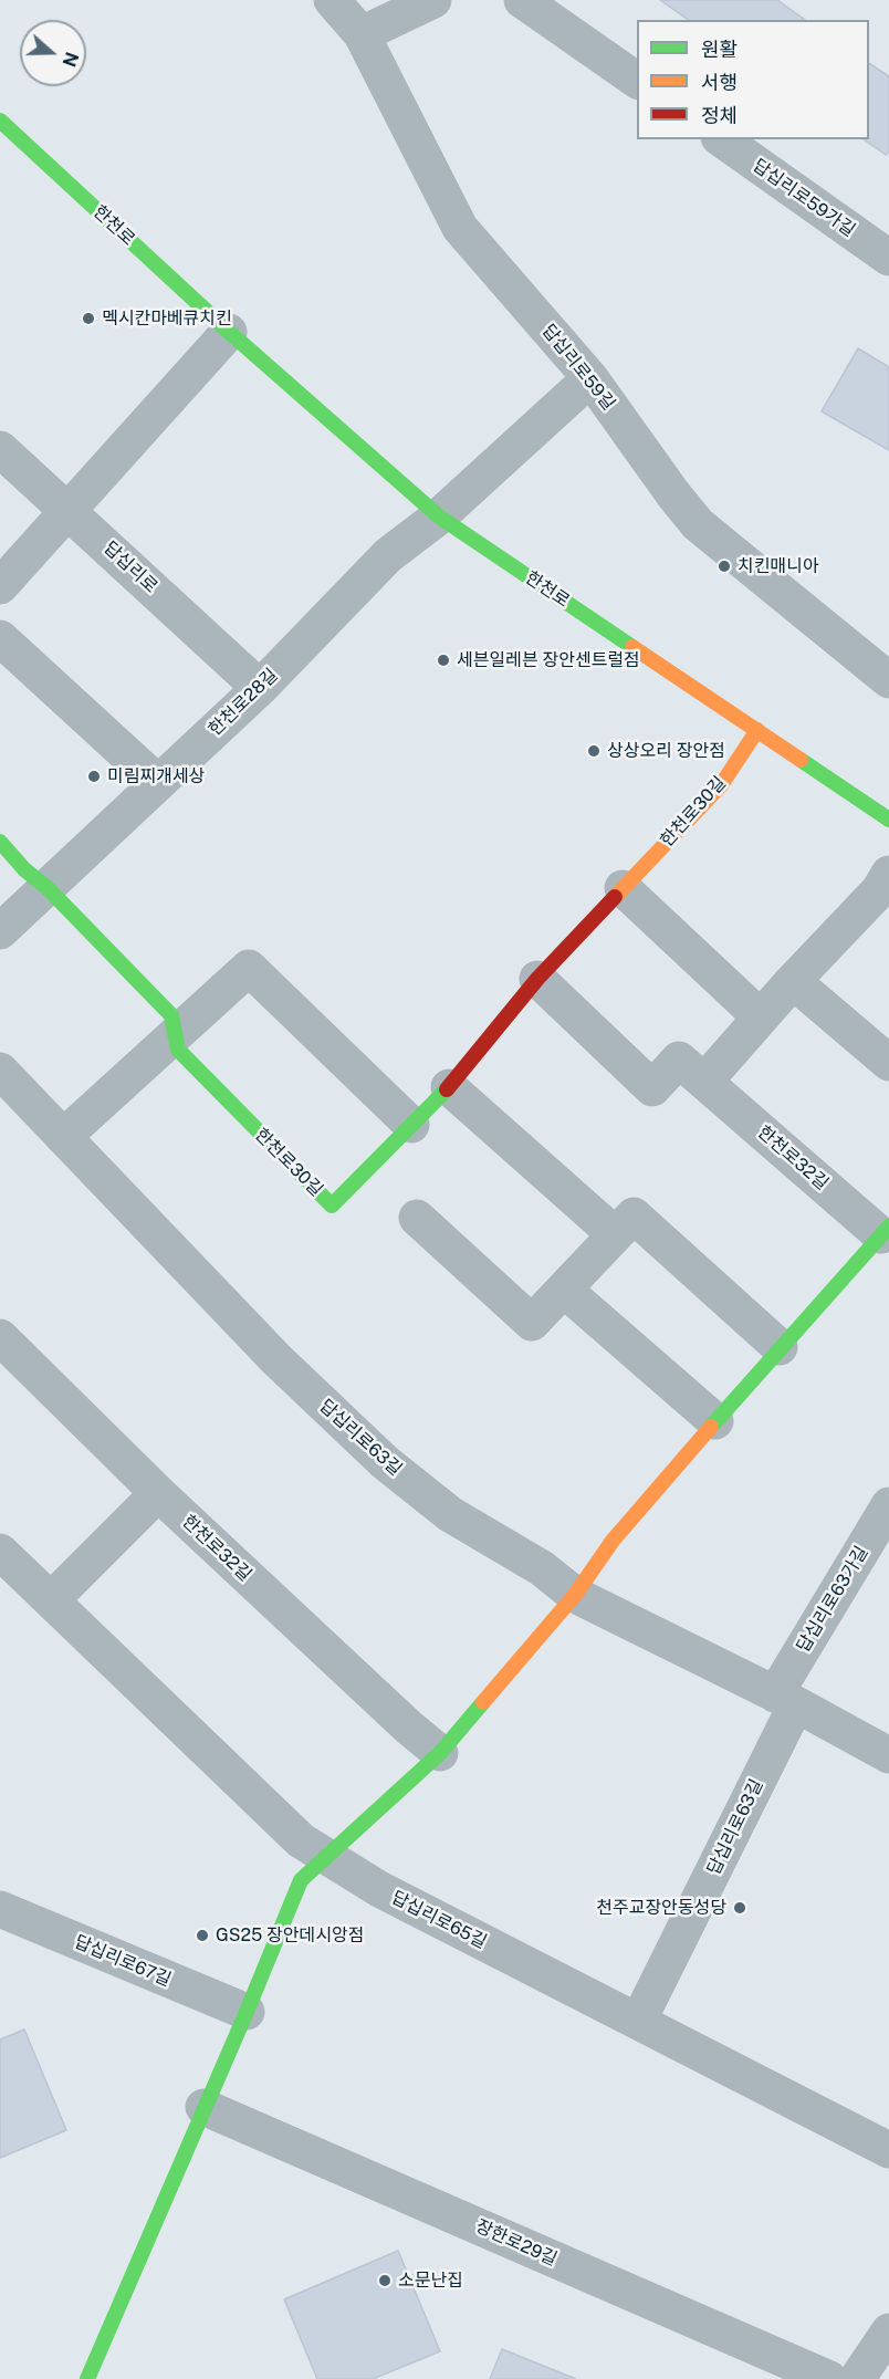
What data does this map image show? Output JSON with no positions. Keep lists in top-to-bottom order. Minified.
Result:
{"streets":{"street":["답십리로59가길","한천로","답십리로59길","답십리로","한천로28길","한천로30길","한천로32길","답십리로63길","답십리로63가길","답십리로65길","답십리로67길","장한로29길"]},"crossings":[["한천로","한천로28길"],["한천로","한천로30길"],["답십리로59길","한천로28길"],["답십리로","한천로28길"],["한천로28길","한천로30길"],["한천로32길","답십리로63길"],["한천로32길","답십리로65길"],["답십리로63길","답십리로63가길"],["답십리로63길","답십리로65길"]],"places":["멕시칸마베큐치킨","치킨매니아","세븐일레븐 장안센트럴점","상상오리 장안점","미림찌개세상","천주교장안동성당","GS25 장안데시앙점","소문난집"],"legend":["원활","서행","정체"],"north":"right"}
